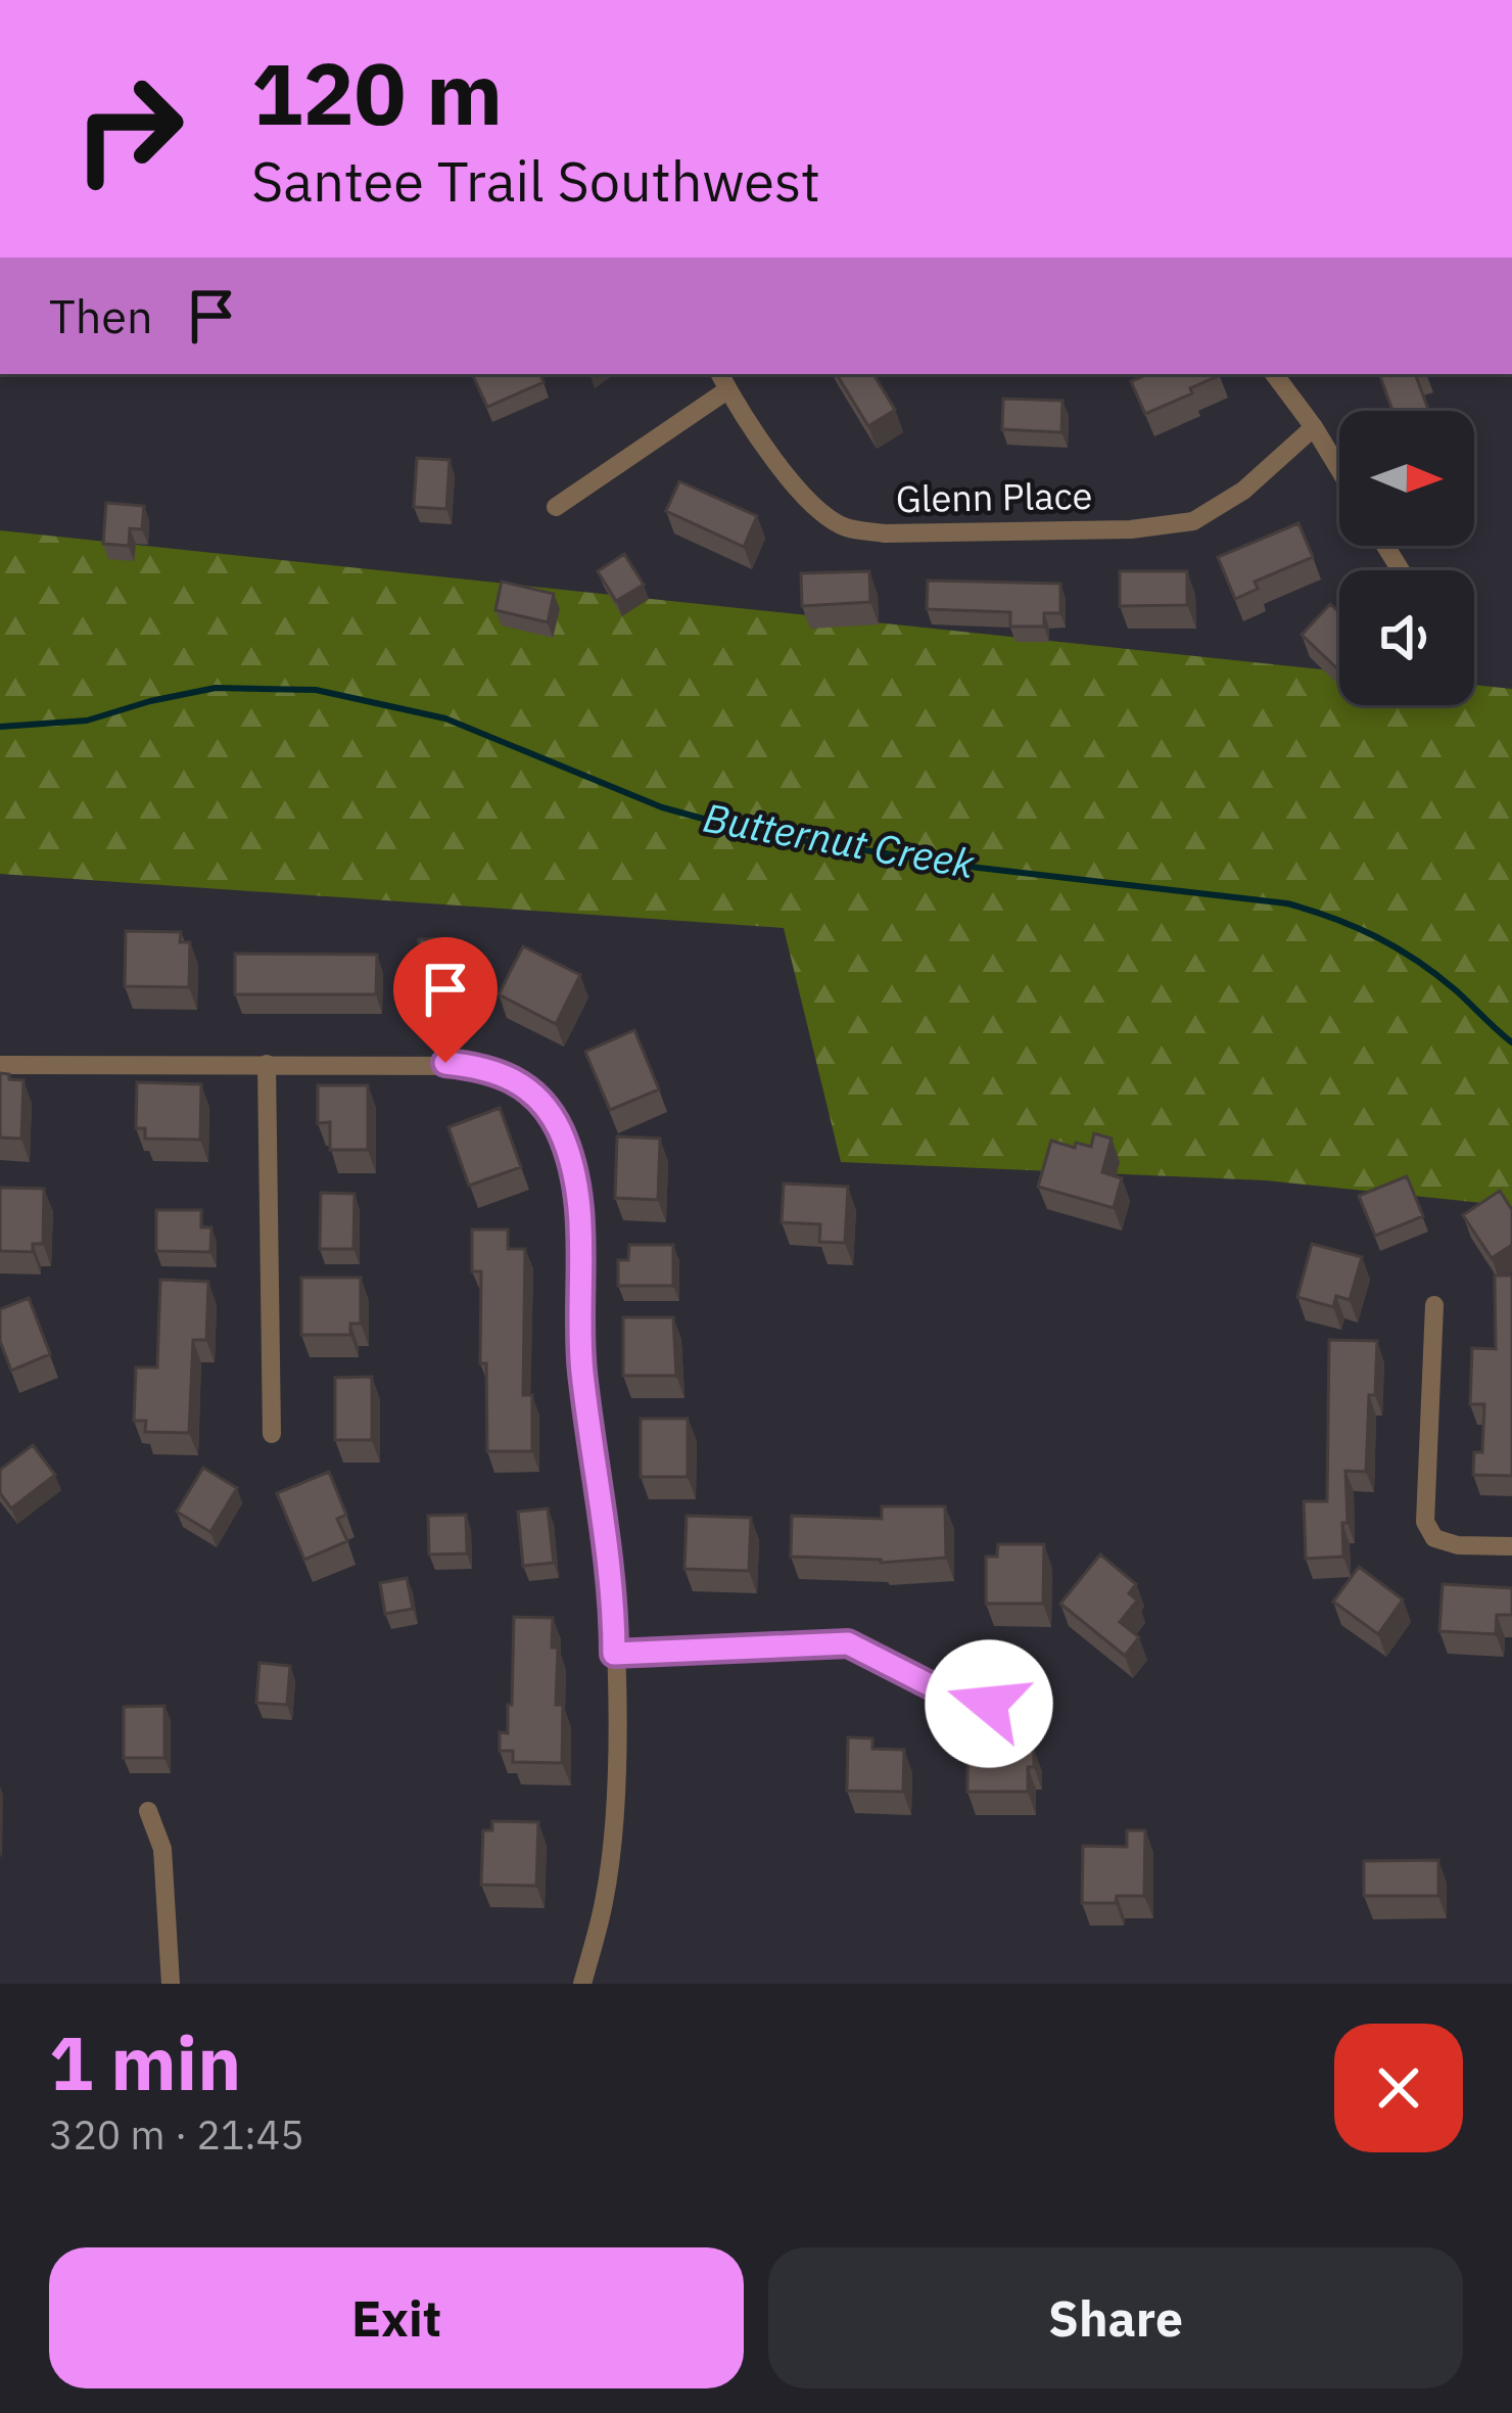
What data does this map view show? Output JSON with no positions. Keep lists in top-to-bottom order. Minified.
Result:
{"streets":{"street":["Glenn Place"]},"water":["Butternut Creek"],"north":"right","page":{"turn":["120 m","Santee Trail Southwest"],"then":"Then","heading":["1 min","320 m · 21:45"],"buttons":["Exit","Share"]}}
